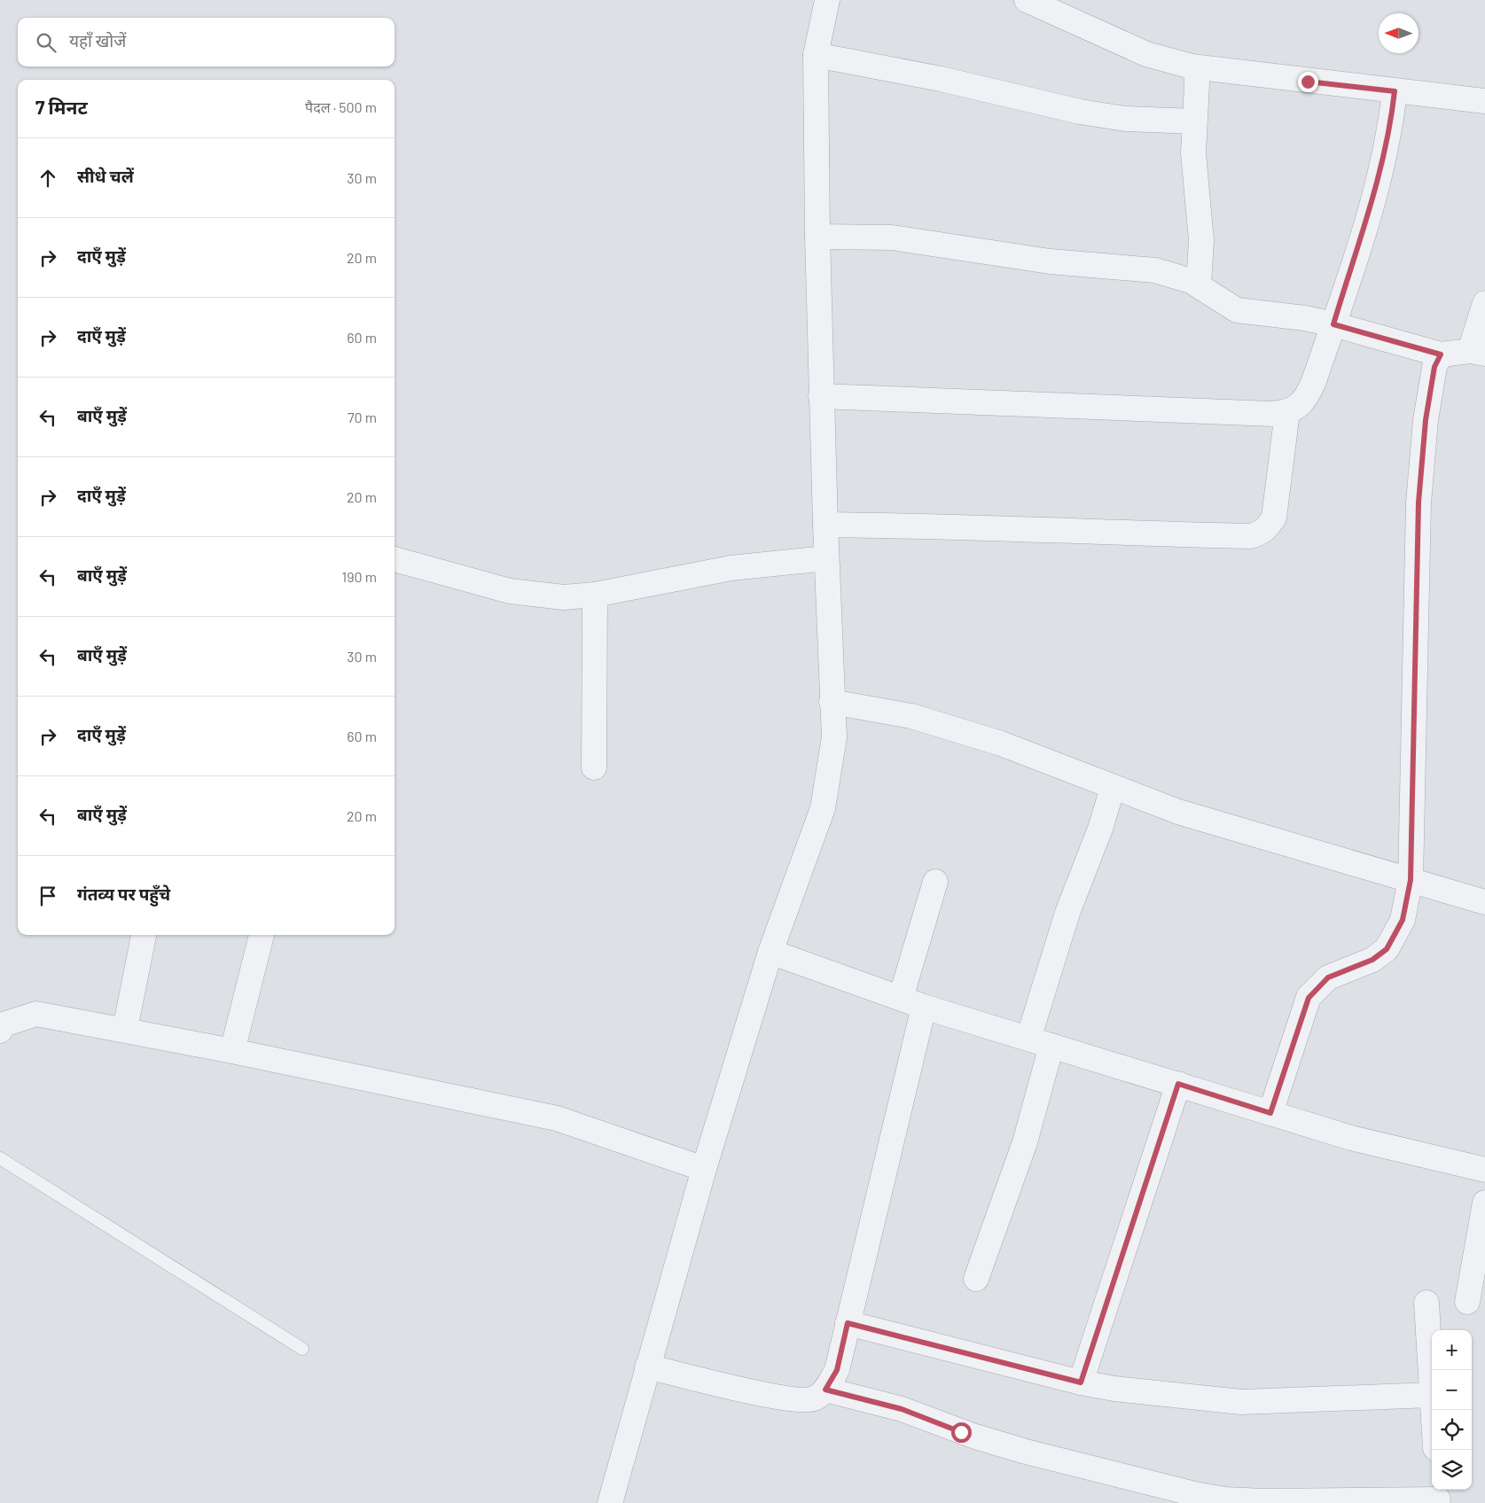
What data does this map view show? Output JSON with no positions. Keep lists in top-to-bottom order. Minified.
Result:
{"north":"left","page":{"search":"यहाँ खोजें","heading":["7 मिनट","पैदल · 500 m"],"list":[["सीधे चलें","30 m"],["दाएँ मुड़ें","20 m"],["दाएँ मुड़ें","60 m"],["बाएँ मुड़ें","70 m"],["दाएँ मुड़ें","20 m"],["बाएँ मुड़ें","190 m"],["बाएँ मुड़ें","30 m"],["दाएँ मुड़ें","60 m"],["बाएँ मुड़ें","20 m"],"गंतव्य पर पहुँचे"],"map_buttons":["+","−"]}}
